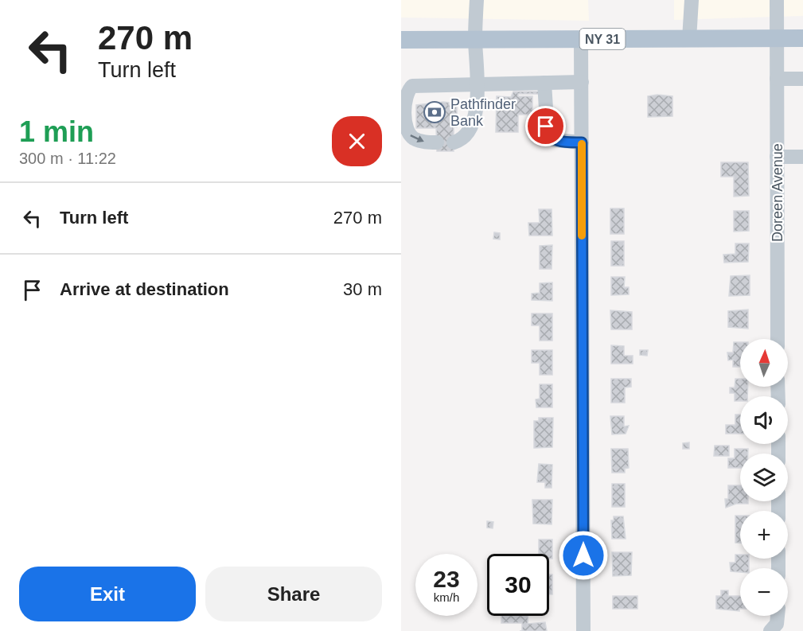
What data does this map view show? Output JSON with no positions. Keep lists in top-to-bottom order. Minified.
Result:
{"streets":{"main road":["NY 31"],"street":["Doreen Avenue"]},"crossings":[["NY 31","Doreen Avenue"]],"places":{"bank":["Pathfinder Bank"]},"north":"top","page":{"turn":["270 m","Turn left"],"heading":["1 min","300 m · 11:22"],"list":[{"name":"Turn left","value":"270 m"},{"name":"Arrive at destination","value":"30 m"}],"map_buttons":["+","−"],"speed":"23 km/h","limit":"30","buttons":["Exit","Share"]}}
